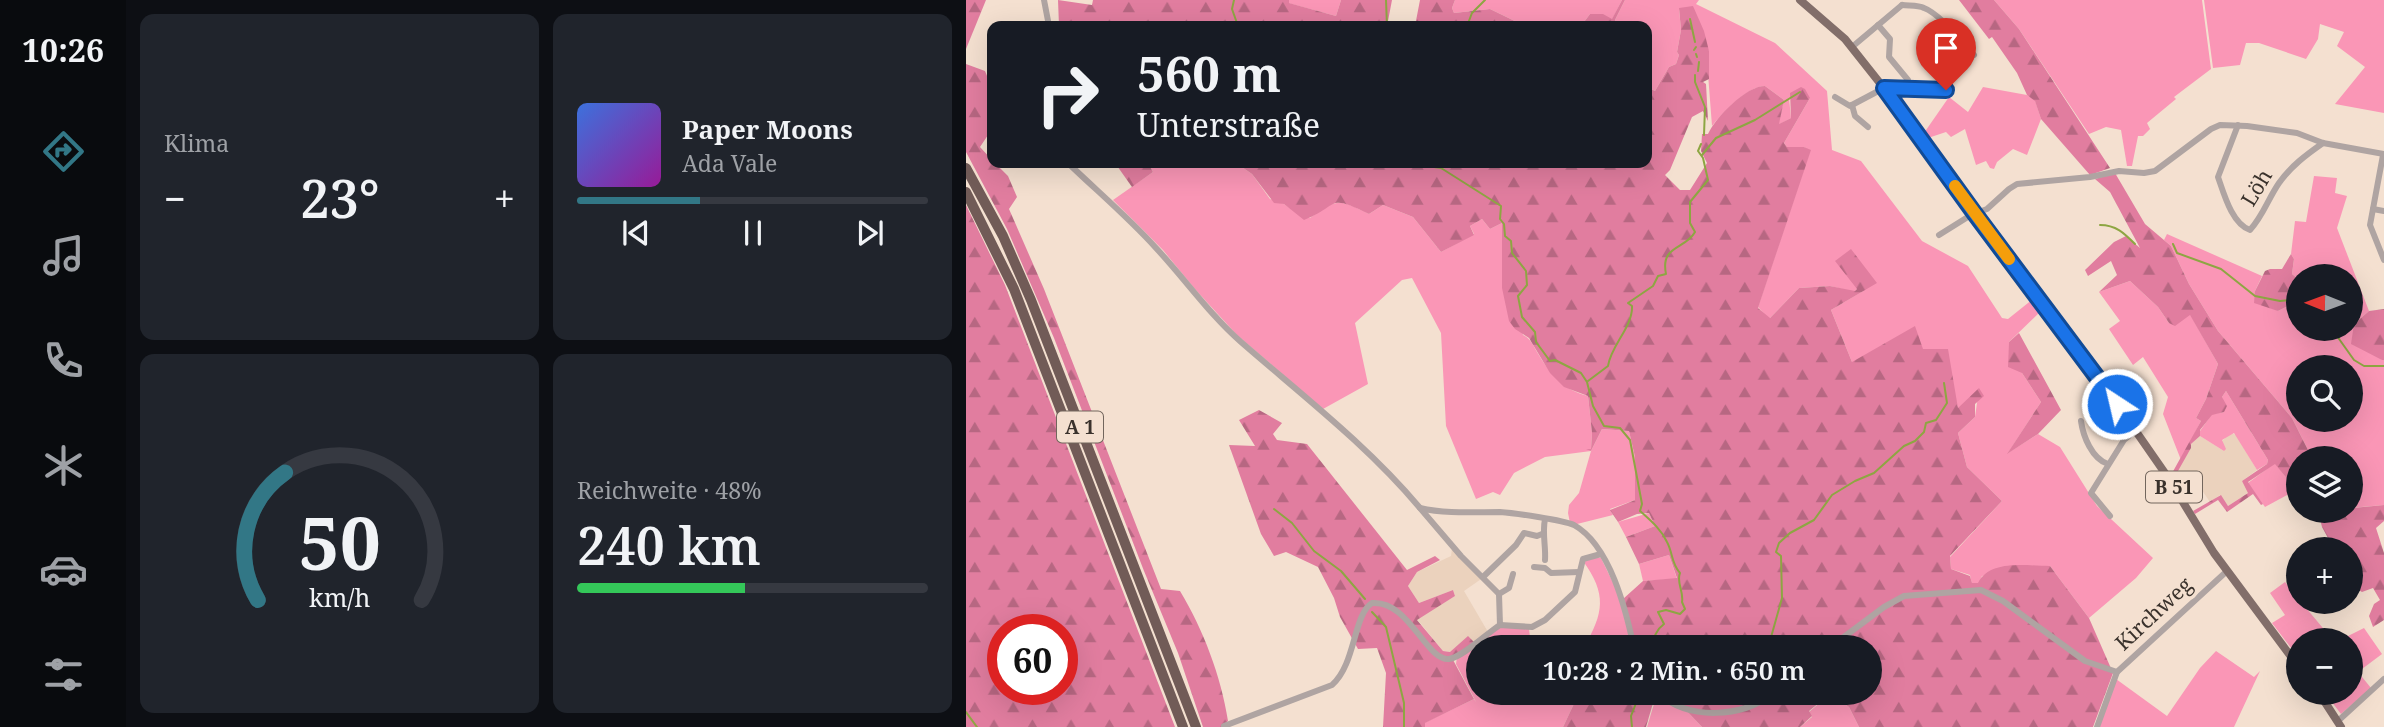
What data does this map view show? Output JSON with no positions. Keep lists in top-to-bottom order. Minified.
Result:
{"streets":{"highway":["A 1"],"main road":["B 51"],"street":["Löh","Kirchweg"]},"crossings":[["B 51","Kirchweg"]],"north":"left","page":{"tabs":"10:26","tile":["Klima",["Reichweite · 48%","240 km"]],"turn":["560 m","Unterstraße"],"song":["Paper Moons","Ada Vale"],"heat":["−","23°","+"],"map_buttons":["+","−"],"limit":"60","trip":"10:28 · 2 Min. · 650 m","gauge":["50","km/h"]}}
